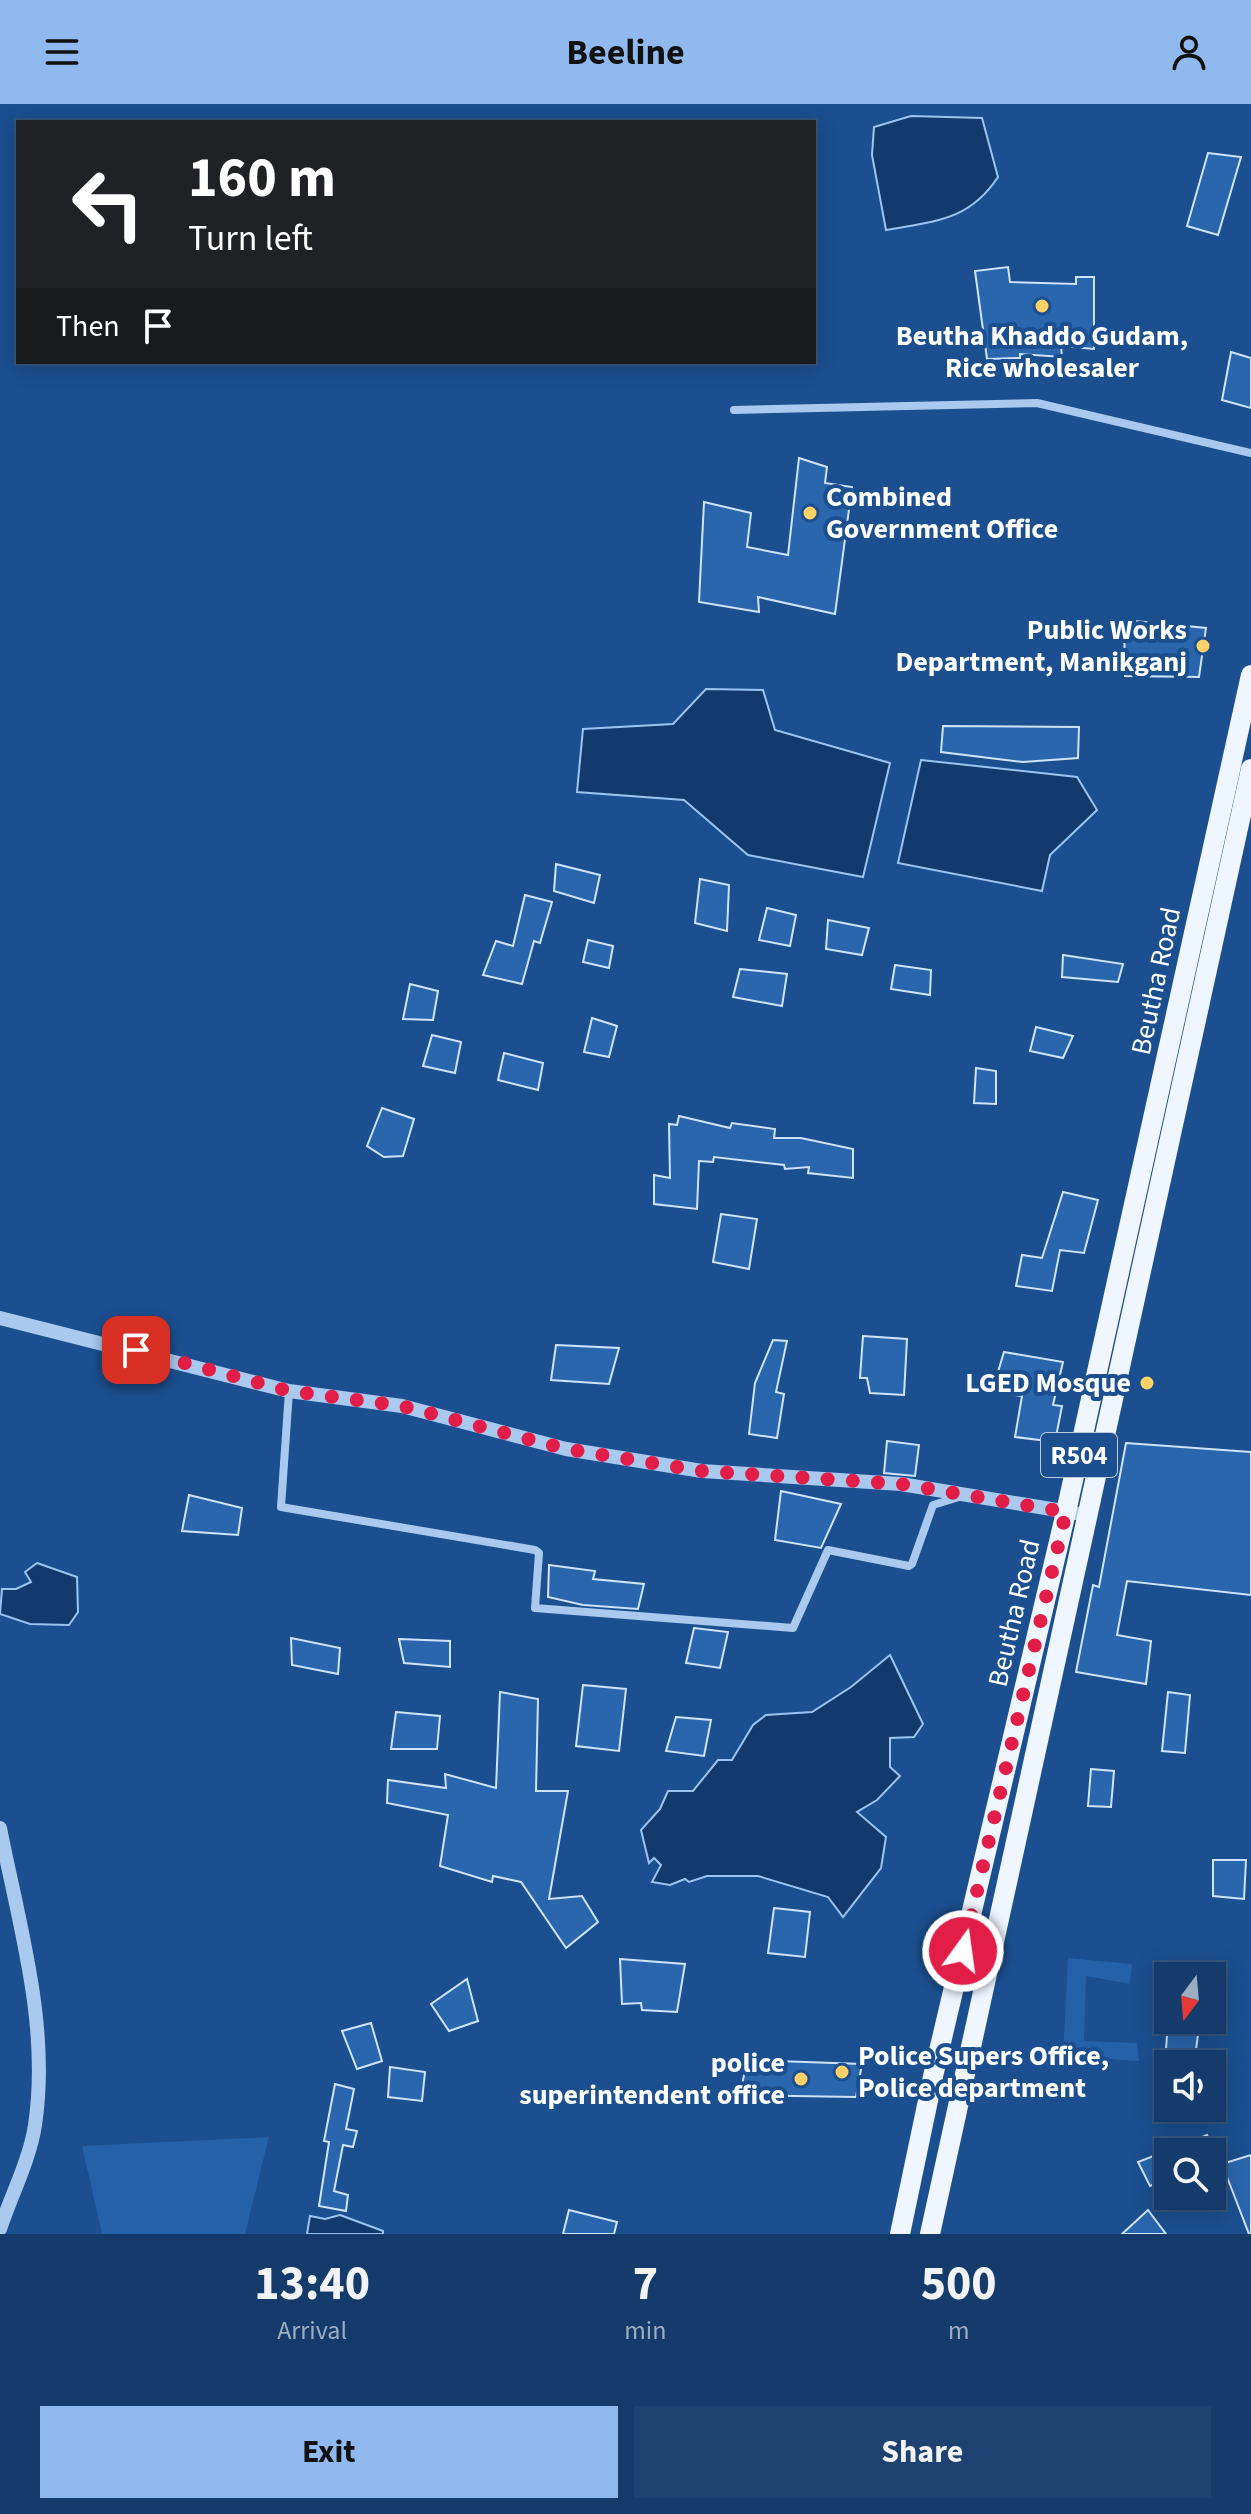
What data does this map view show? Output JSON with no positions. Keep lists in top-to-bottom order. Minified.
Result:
{"streets":{"main road":["Beutha Road","R504"]},"places":["Beutha Khaddo Gudam, Rice wholesaler","Combined Government Office","Public Works Department, Manikganj","LGED Mosque","Police Supers Office, Police department","police superintendent office"],"north":"bottom","page":{"header":"Beeline","turn":["160 m","Turn left"],"then":"Then","eta":["13:40","Arrival","7","min","500","m"],"buttons":["Exit","Share"]}}
